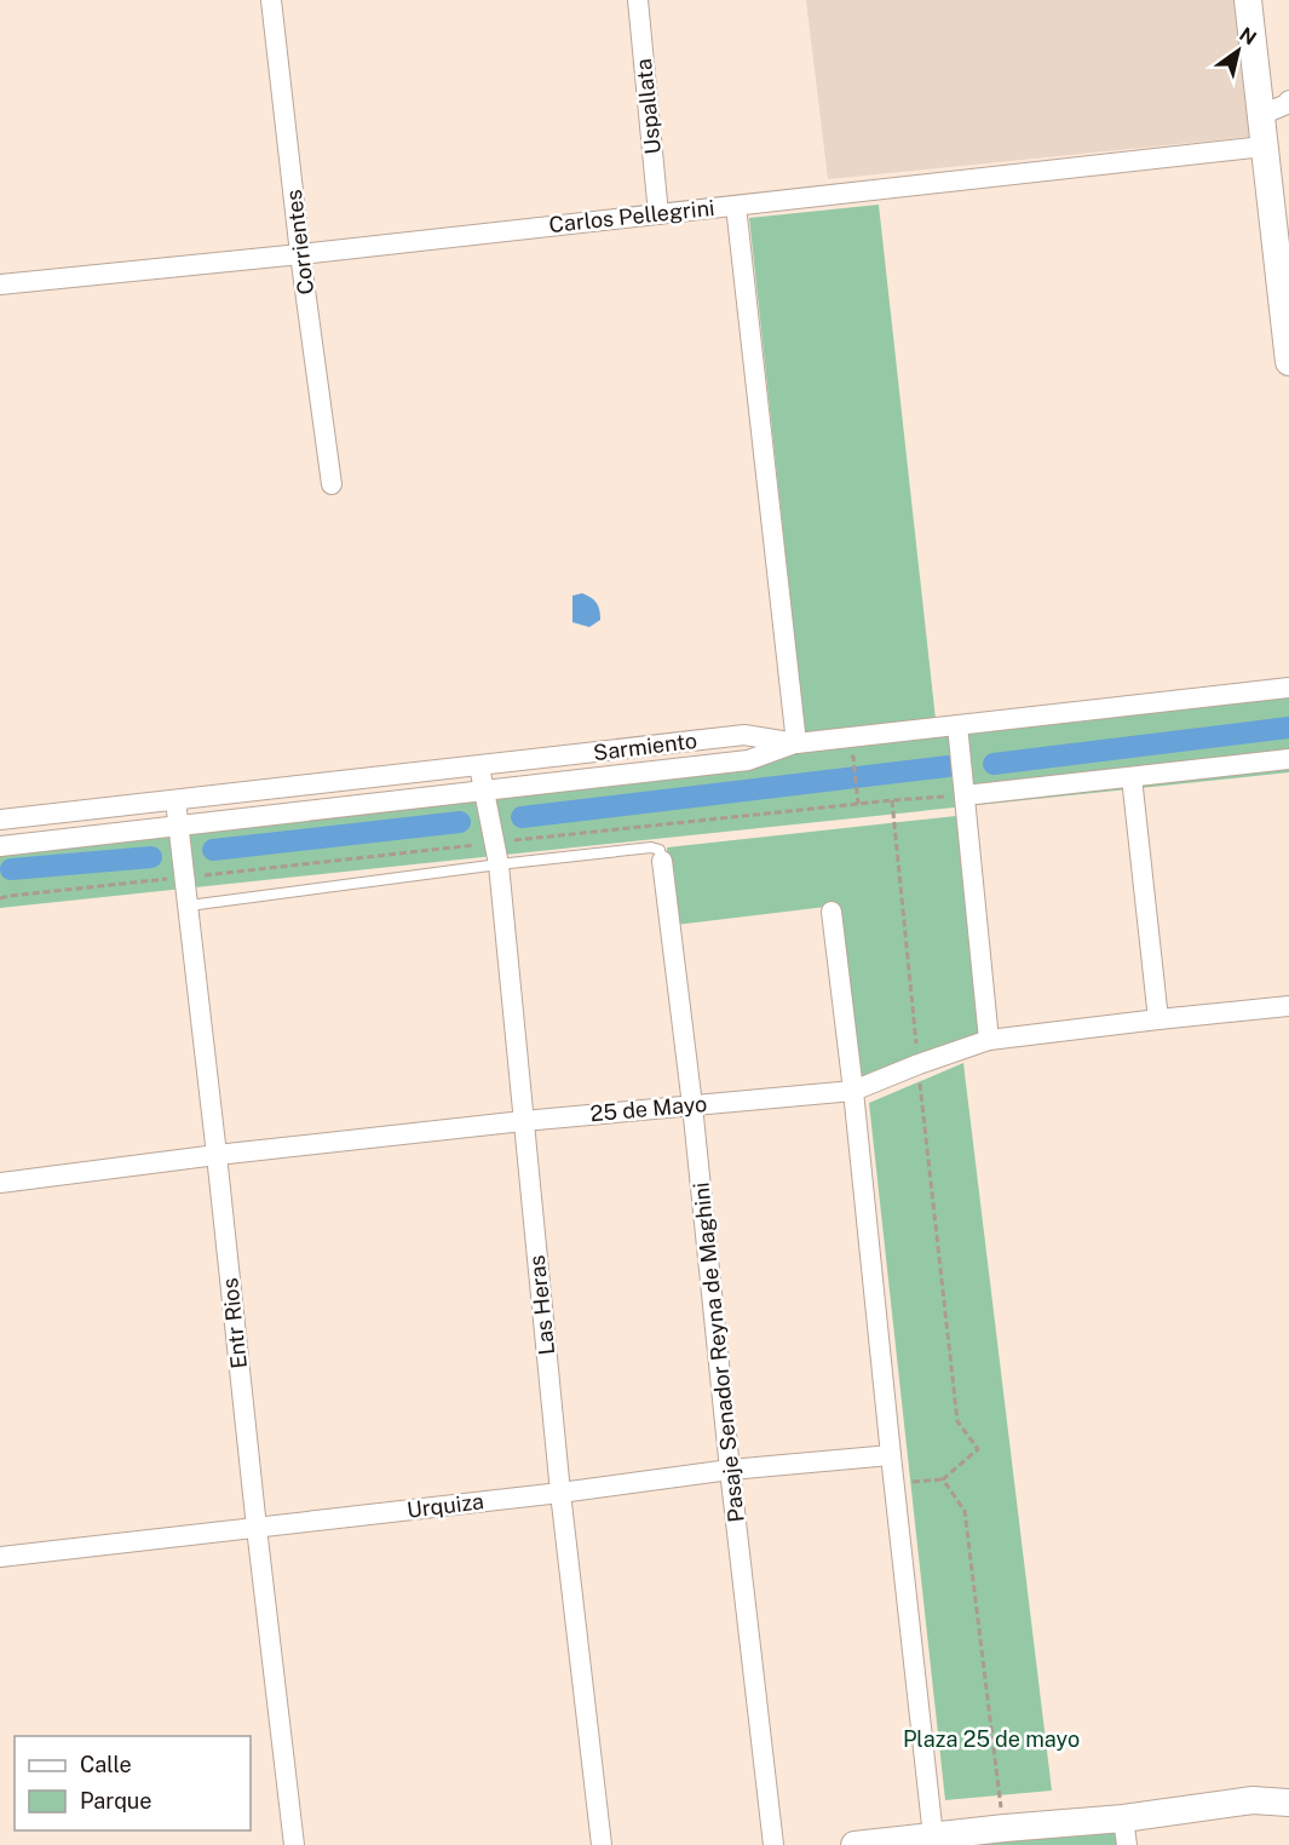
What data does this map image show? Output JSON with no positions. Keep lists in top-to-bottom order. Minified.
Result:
{"streets":{"street":["Uspallata","Carlos Pellegrini","Corrientes","Sarmiento","25 de Mayo","Las Heras","Entr Rios","Pasaje Senador Reyna de Maghini","Urquiza"]},"crossings":[["Uspallata","Carlos Pellegrini"],["Carlos Pellegrini","Corrientes"],["Sarmiento","Las Heras"],["Sarmiento","Entr Rios"],["25 de Mayo","Las Heras"],["25 de Mayo","Entr Rios"],["25 de Mayo","Pasaje Senador Reyna de Maghini"],["Las Heras","Urquiza"],["Entr Rios","Urquiza"],["Pasaje Senador Reyna de Maghini","Urquiza"]],"parks":["Plaza 25 de mayo"],"legend":["Calle","Parque"],"north":"top right"}
